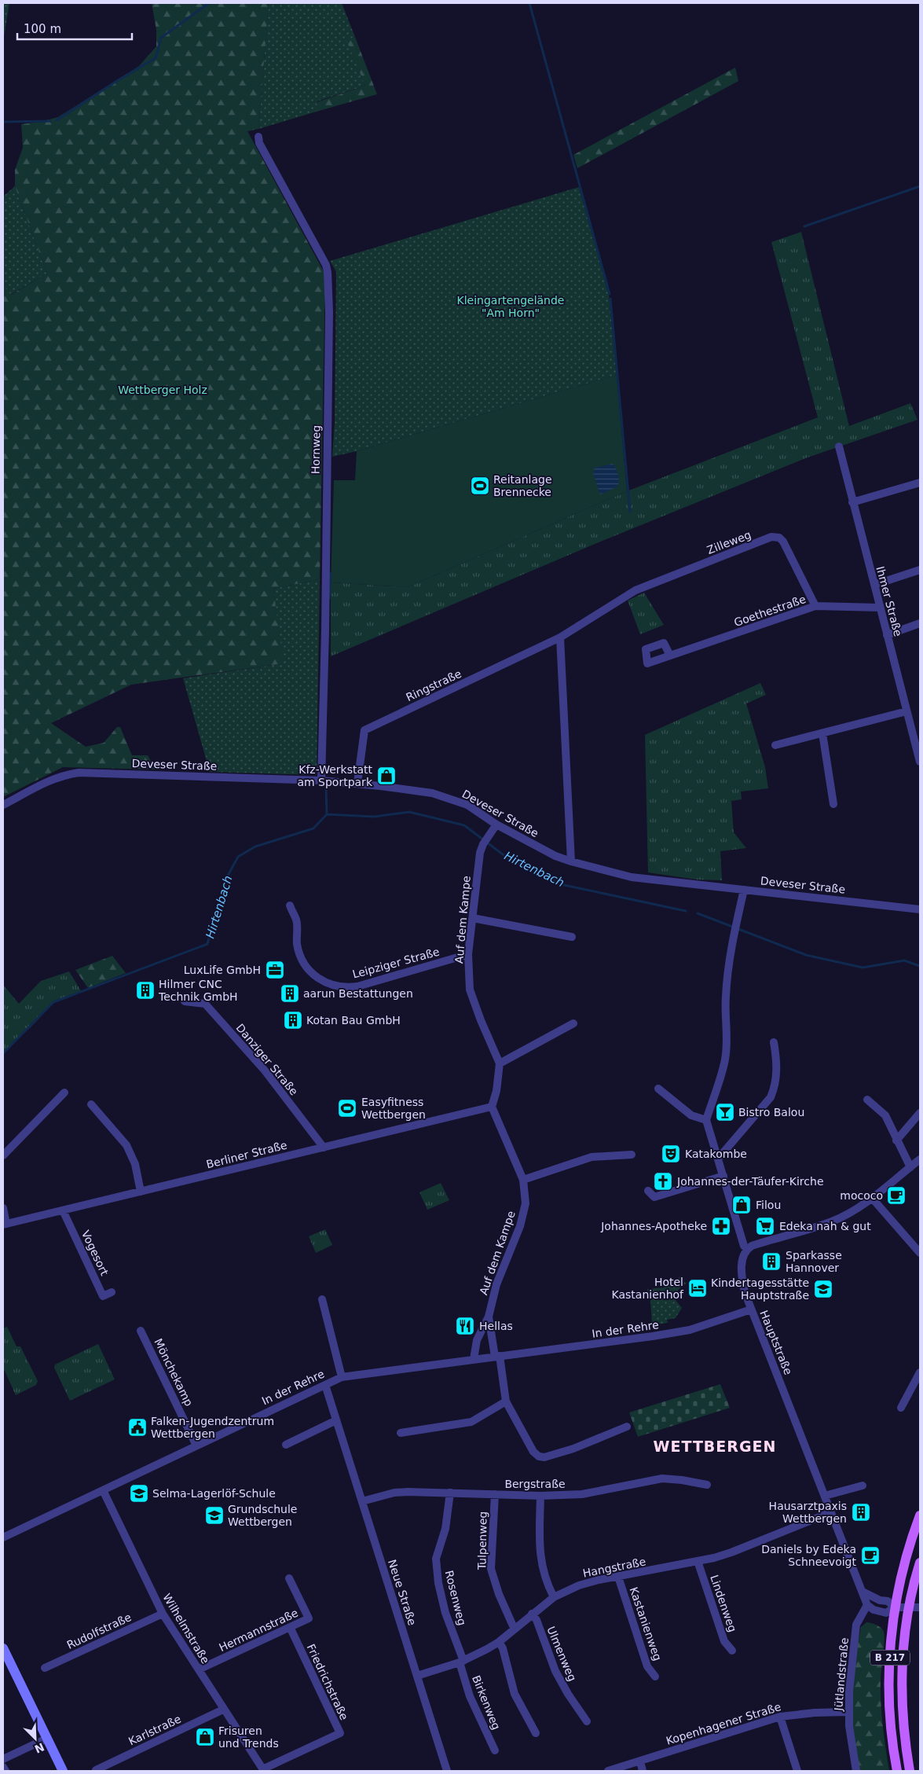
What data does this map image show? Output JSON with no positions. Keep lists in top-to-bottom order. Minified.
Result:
{"streets":{"main road":["B 217"],"street":["Hornweg","Zilleweg","Ihmer Straße","Goethestraße","Ringstraße","Deveser Straße","Auf dem Kampe","Leipziger Straße","Danziger Straße","Berliner Straße","Vogesort","In der Rehre","Hauptstraße","Mönchekamp","Bergstraße","Tulpenweg","Hangstraße","Neue Straße","Rosenweg","Lindenweg","Kastanienweg","Wilhelmstraße","Hermannstraße","Rudolfstraße","Ulmenweg","Jütlandstraße","Friedrichstraße","Birkenweg","Kopenhagener Straße","Karlstraße"]},"crossings":[["Hornweg","Deveser Straße"],["Zilleweg","Goethestraße"],["Zilleweg","Ringstraße"],["Ihmer Straße","Goethestraße"],["Ringstraße","Deveser Straße"],["Deveser Straße","Auf dem Kampe"],["Auf dem Kampe","Leipziger Straße"],["Auf dem Kampe","Berliner Straße"],["Auf dem Kampe","In der Rehre"],["Danziger Straße","Berliner Straße"],["Berliner Straße","Vogesort"],["In der Rehre","Hauptstraße"],["In der Rehre","Mönchekamp"],["In der Rehre","Neue Straße"],["In der Rehre","Wilhelmstraße"],["Hauptstraße","Hangstraße"],["Hauptstraße","Jütlandstraße"],["Bergstraße","Tulpenweg"],["Bergstraße","Neue Straße"],["Bergstraße","Rosenweg"],["Tulpenweg","Hangstraße"],["Hangstraße","Neue Straße"],["Hangstraße","Rosenweg"],["Hangstraße","Lindenweg"],["Hangstraße","Kastanienweg"],["Hangstraße","Ulmenweg"],["Hangstraße","Birkenweg"],["Rosenweg","Birkenweg"],["Wilhelmstraße","Hermannstraße"],["Wilhelmstraße","Rudolfstraße"],["Wilhelmstraße","Friedrichstraße"],["Wilhelmstraße","Karlstraße"],["Hermannstraße","Friedrichstraße"],["Jütlandstraße","Kopenhagener Straße"]],"districts":["WETTBERGEN"],"water":["Hirtenbach"],"parks":["Kleingartengelände \"Am Horn\"","Wettberger Holz"],"places":{"sports":["Reitanlage Brennecke","Easyfitness Wettbergen"],"shop":["Kfz-Werkstatt am Sportpark","Filou","Frisuren und Trends"],"office":["LuxLife GmbH"],"building":["Hilmer CNC Technik GmbH","aarun Bestattungen","Kotan Bau GmbH","Sparkasse Hannover","Hausarztpaxis Wettbergen"],"bar":["Bistro Balou"],"theatre":["Katakombe"],"church":["Johannes-der-Täufer-Kirche"],"cafe":["mococo","Daniels by Edeka Schneevoigt"],"pharmacy":["Johannes-Apotheke"],"supermarket":["Edeka nah & gut"],"hotel":["Hotel Kastanienhof"],"school or university":["Kindertagesstätte Hauptstraße","Selma-Lagerlöf-Schule","Grundschule Wettbergen"],"restaurant":["Hellas"],"public building":["Falken-Jugendzentrum Wettbergen"]},"scale_bar":"100 m","north":"bottom right"}
